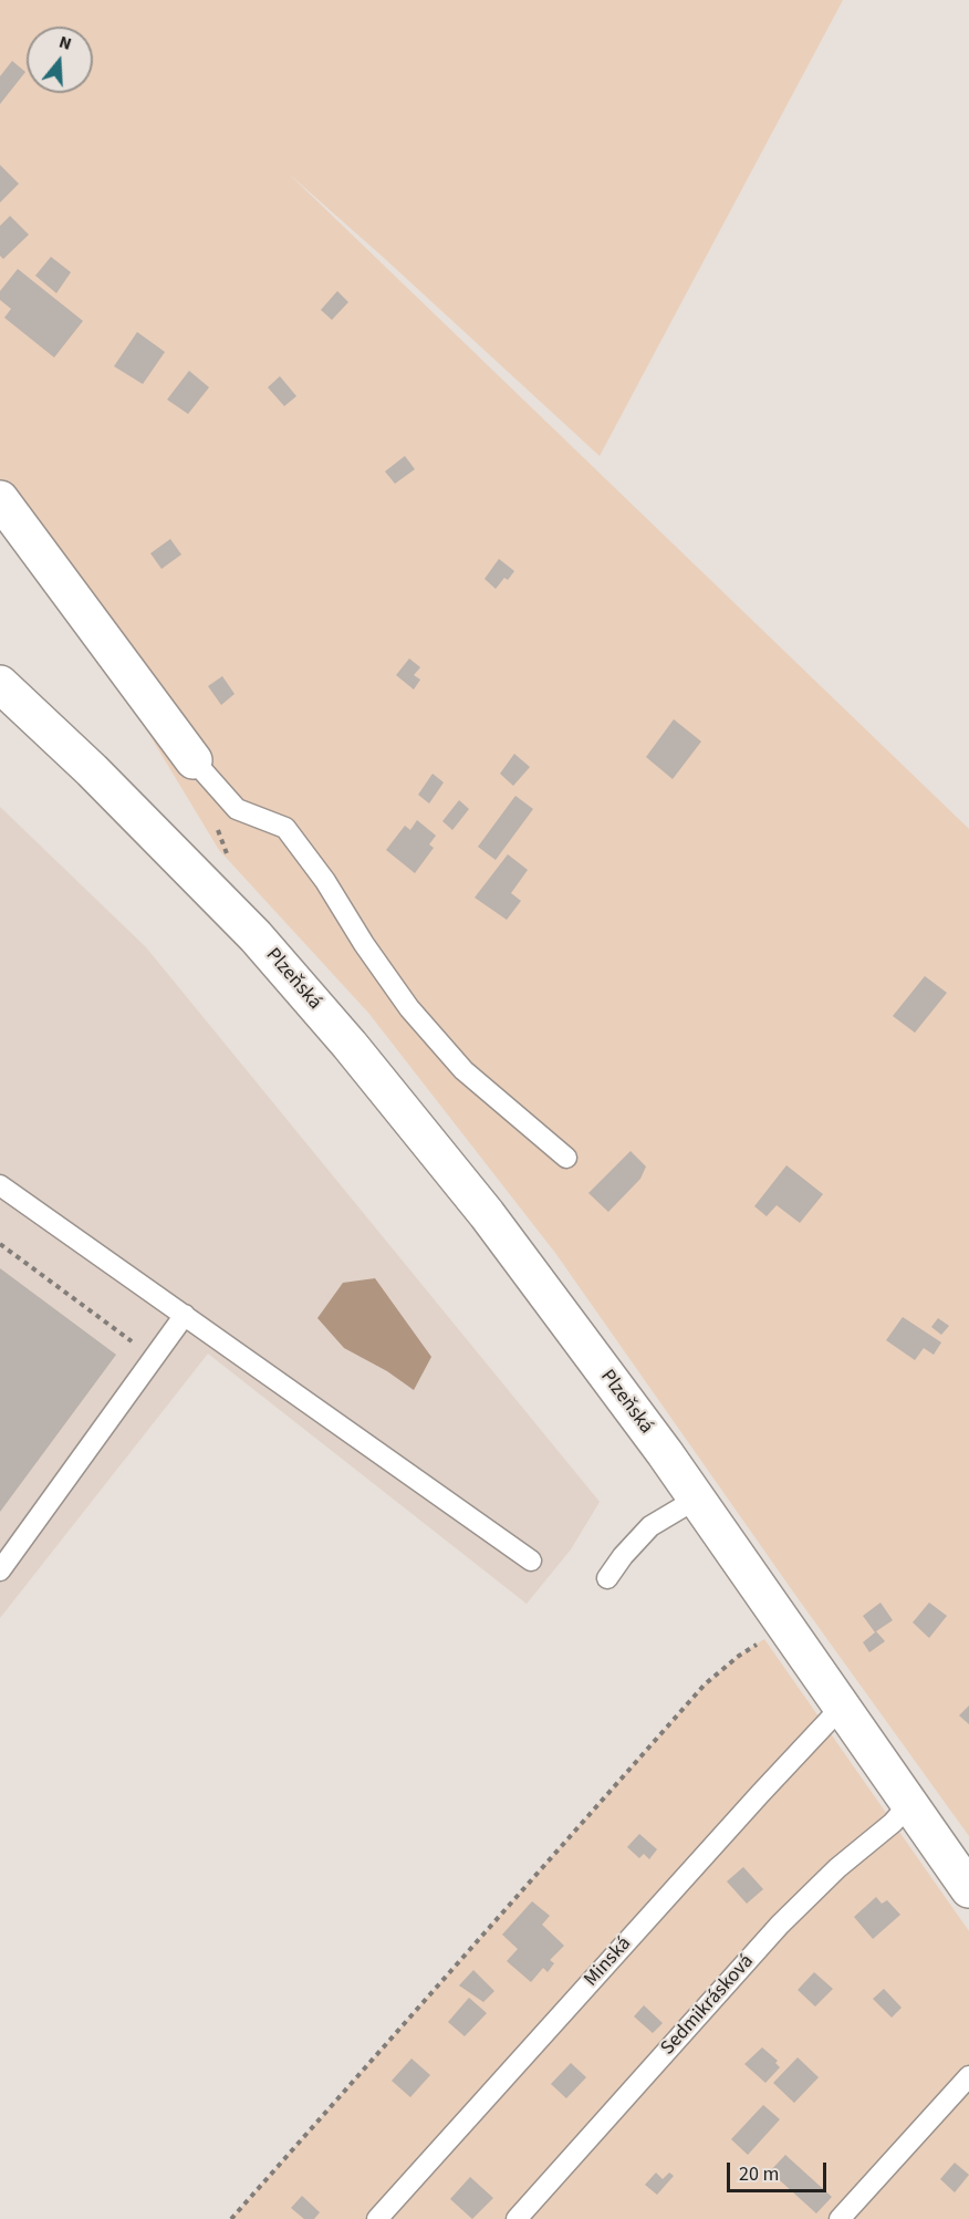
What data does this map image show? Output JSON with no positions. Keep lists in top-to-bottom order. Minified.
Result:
{"streets":{"main road":["Plzeňská"],"lane":["Minská","Sedmikrásková"]},"crossings":[["Plzeňská","Minská"],["Plzeňská","Sedmikrásková"]],"scale_bar":"20 m","north":"top"}
